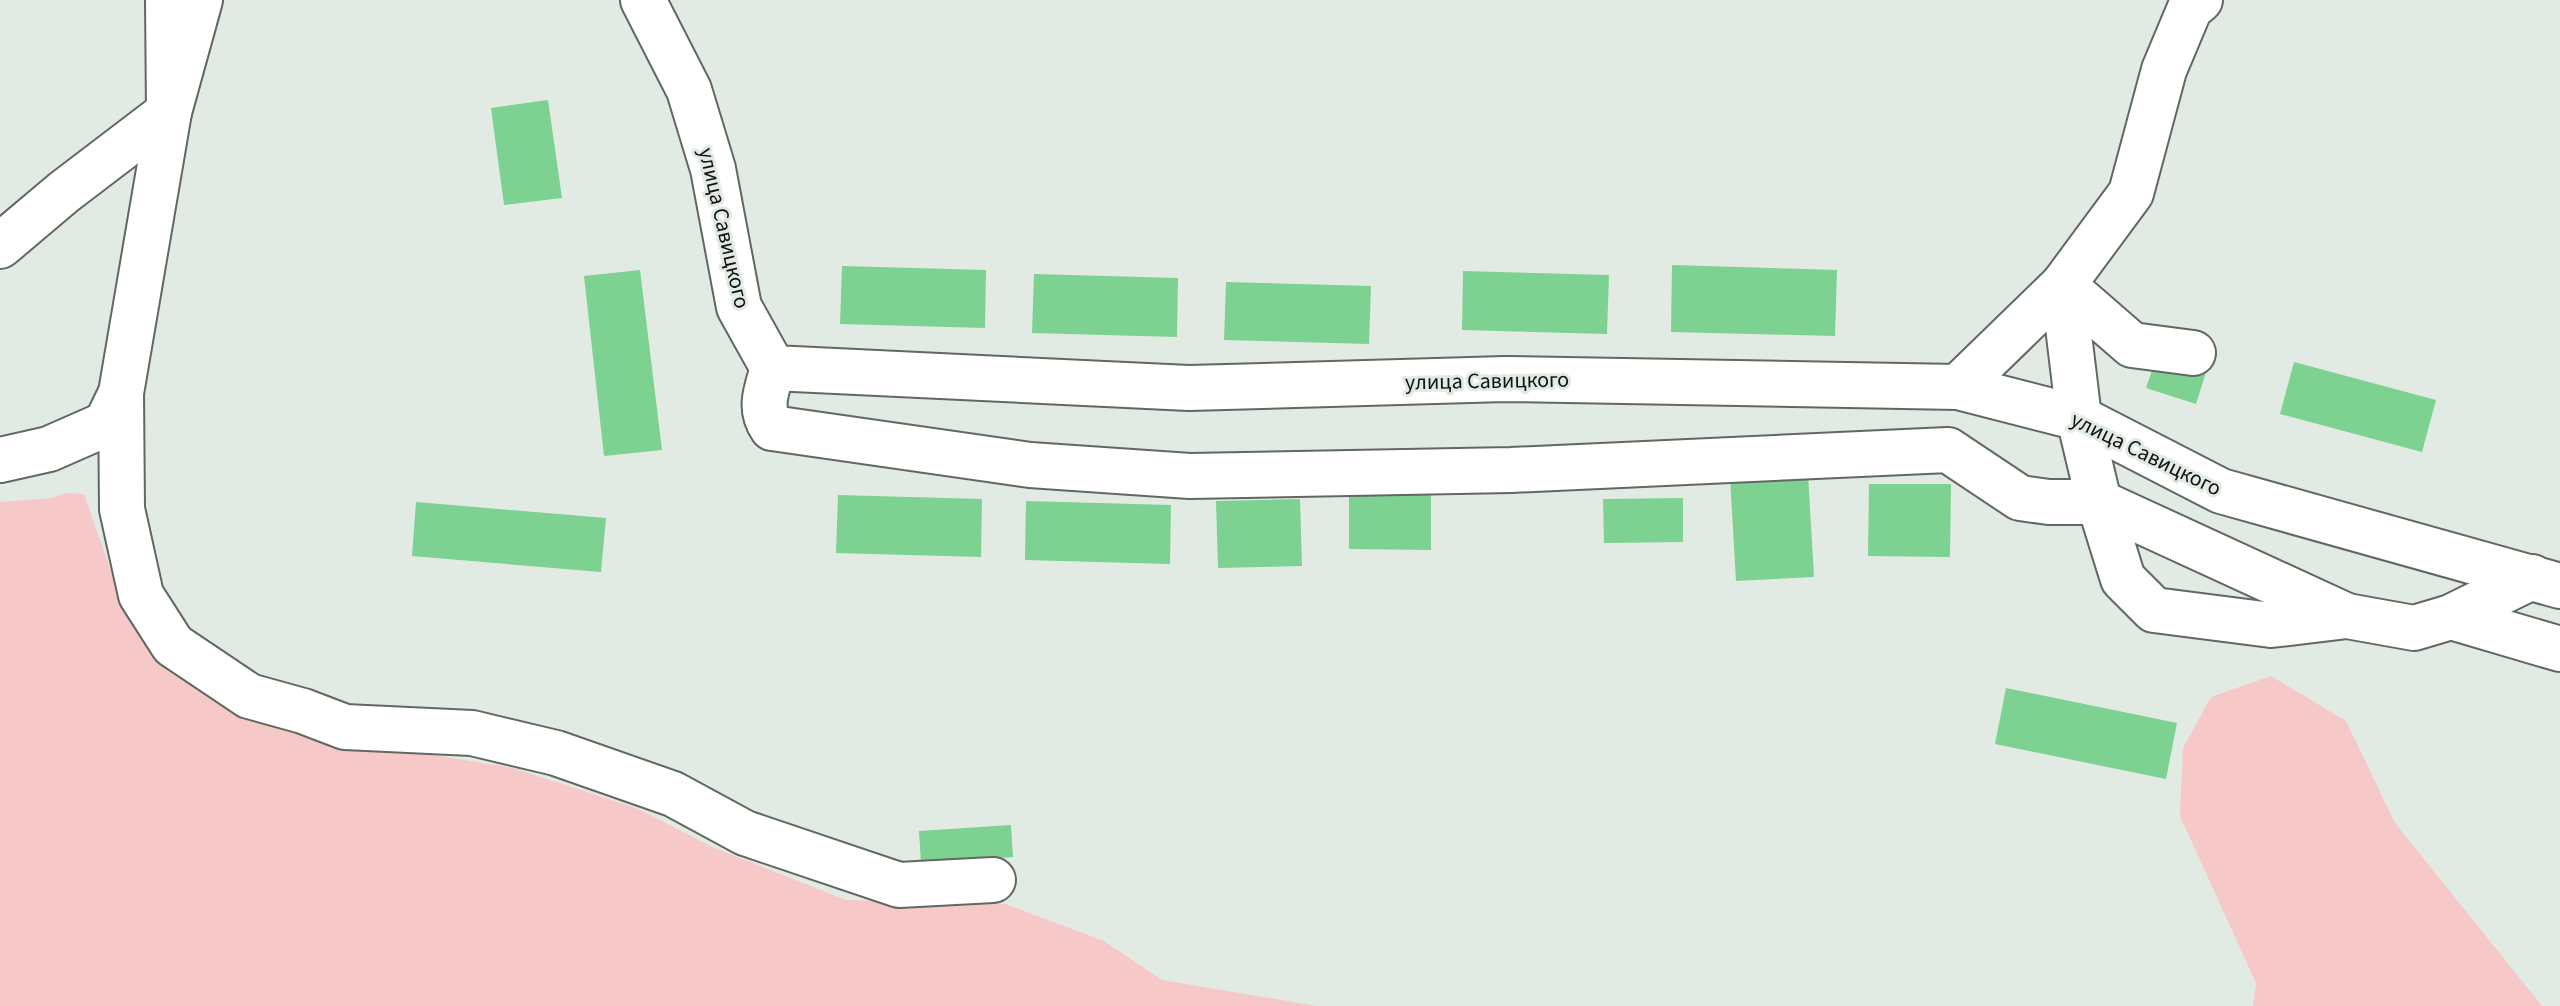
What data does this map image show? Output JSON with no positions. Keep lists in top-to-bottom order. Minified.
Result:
{"streets":{"street":["улица Савицкого"]}}
